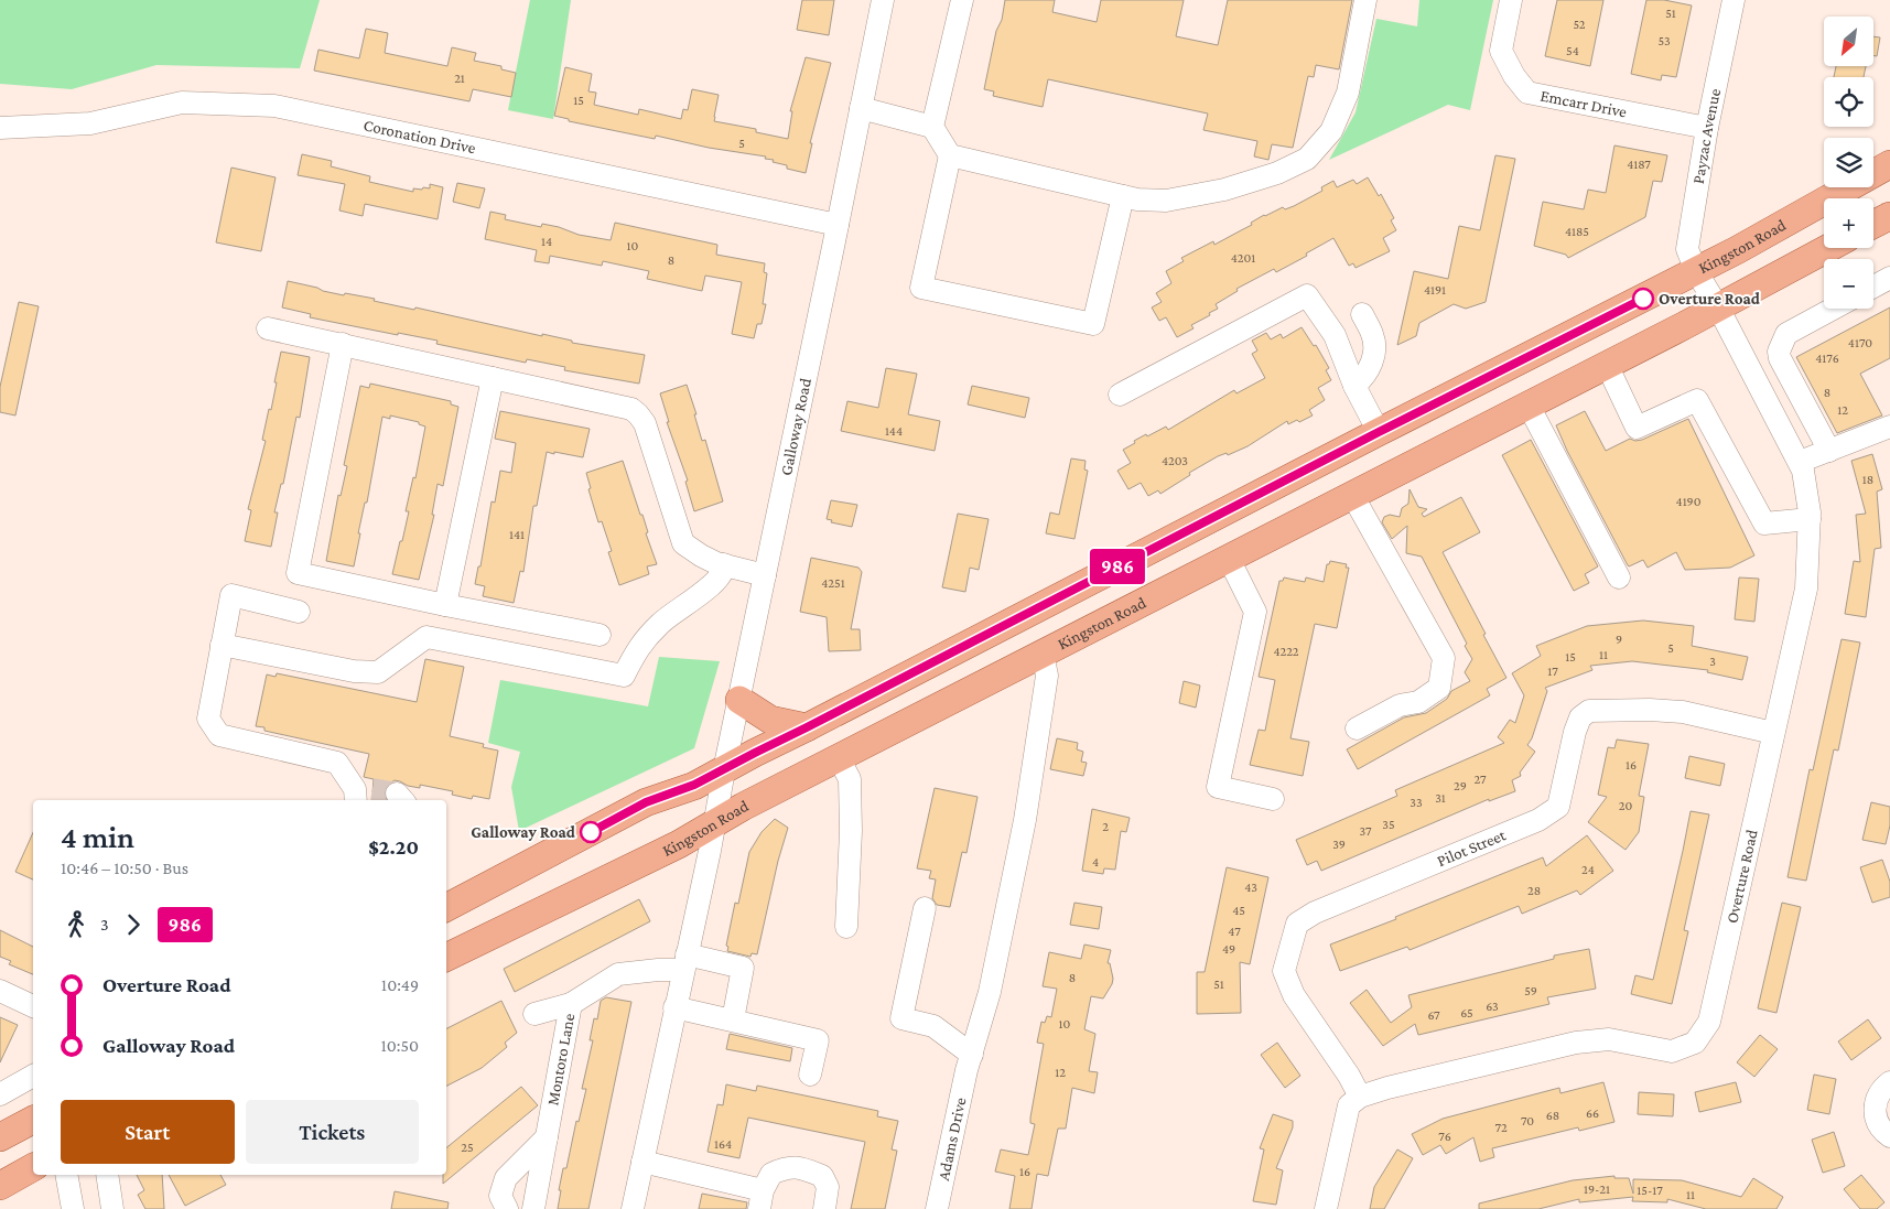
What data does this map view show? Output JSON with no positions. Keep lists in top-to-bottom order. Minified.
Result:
{"streets":{"main road":["Kingston Road"],"street":["Emcarr Drive","Payzac Avenue","Coronation Drive","Galloway Road","Pilot Street","Overture Road","Montoro Lane","Adams Drive"]},"crossings":[["Emcarr Drive","Payzac Avenue"],["Payzac Avenue","Kingston Road"],["Payzac Avenue","Overture Road"],["Coronation Drive","Galloway Road"],["Kingston Road","Galloway Road"],["Kingston Road","Overture Road"],["Kingston Road","Adams Drive"],["Galloway Road","Montoro Lane"],["Pilot Street","Overture Road"]],"places":["Overture Road","Galloway Road"],"lines":["bus line 986"],"house_numbers":["51","52","53","54","21","15","5","4187","4185","14","10","4201","8","4191","4170","4176","8","12","144","4203","18","4190","141","4251","9","5","4222","11","15","3","17","16","27","29","31","33","20","35","2","37","39","4","24","43","28","45","47","49","8","51","59","63","65","67","10","12","66","68","70","72","76","164","25","16","19-21","15-17","11"],"north":"bottom left","page":{"on_map":"986","map_buttons":["+","−"],"heading":["4 min","10:46 – 10:50 · Bus","$2.20"],"legs":["3","986"],"list":[{"name":"Overture Road","value":"10:49"},{"name":"Galloway Road","value":"10:50"}],"buttons":["Start","Tickets"]}}
